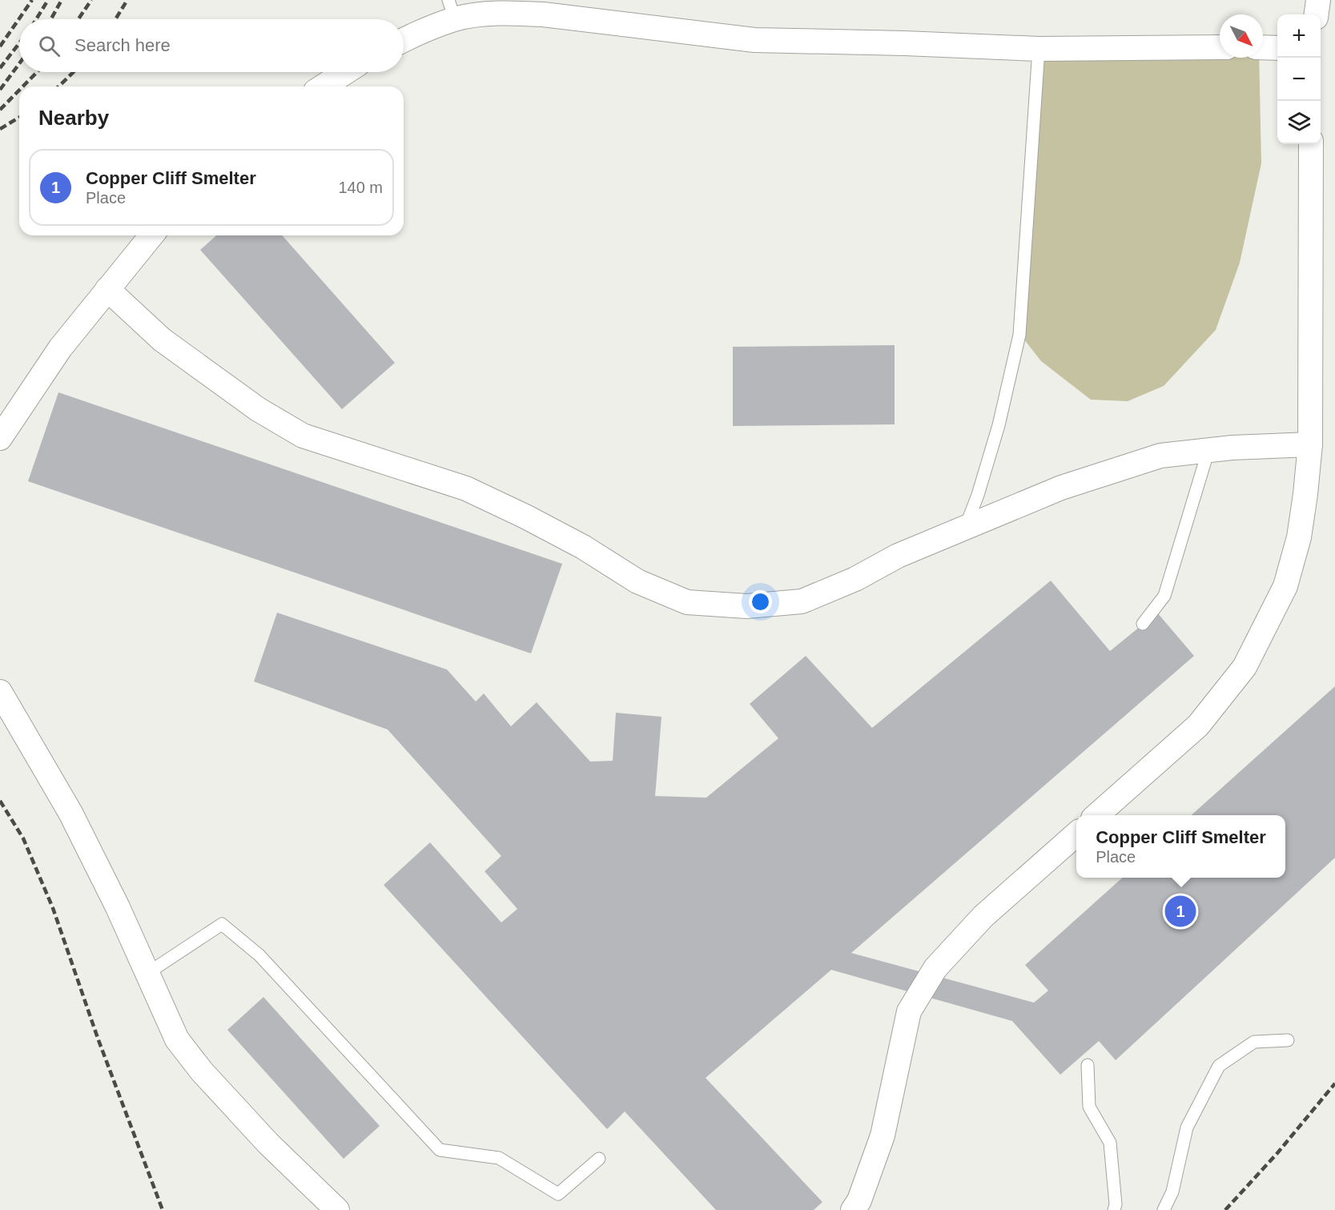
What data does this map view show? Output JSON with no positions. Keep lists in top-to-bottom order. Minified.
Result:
{"north":"bottom right","page":{"map_buttons":["+","−"],"search":"Search here","heading":"Nearby","list":[{"mark":"1","name":"Copper Cliff Smelter","note":"Place","value":"140 m"}],"popup":["Copper Cliff Smelter","Place"],"pins":"1"}}
